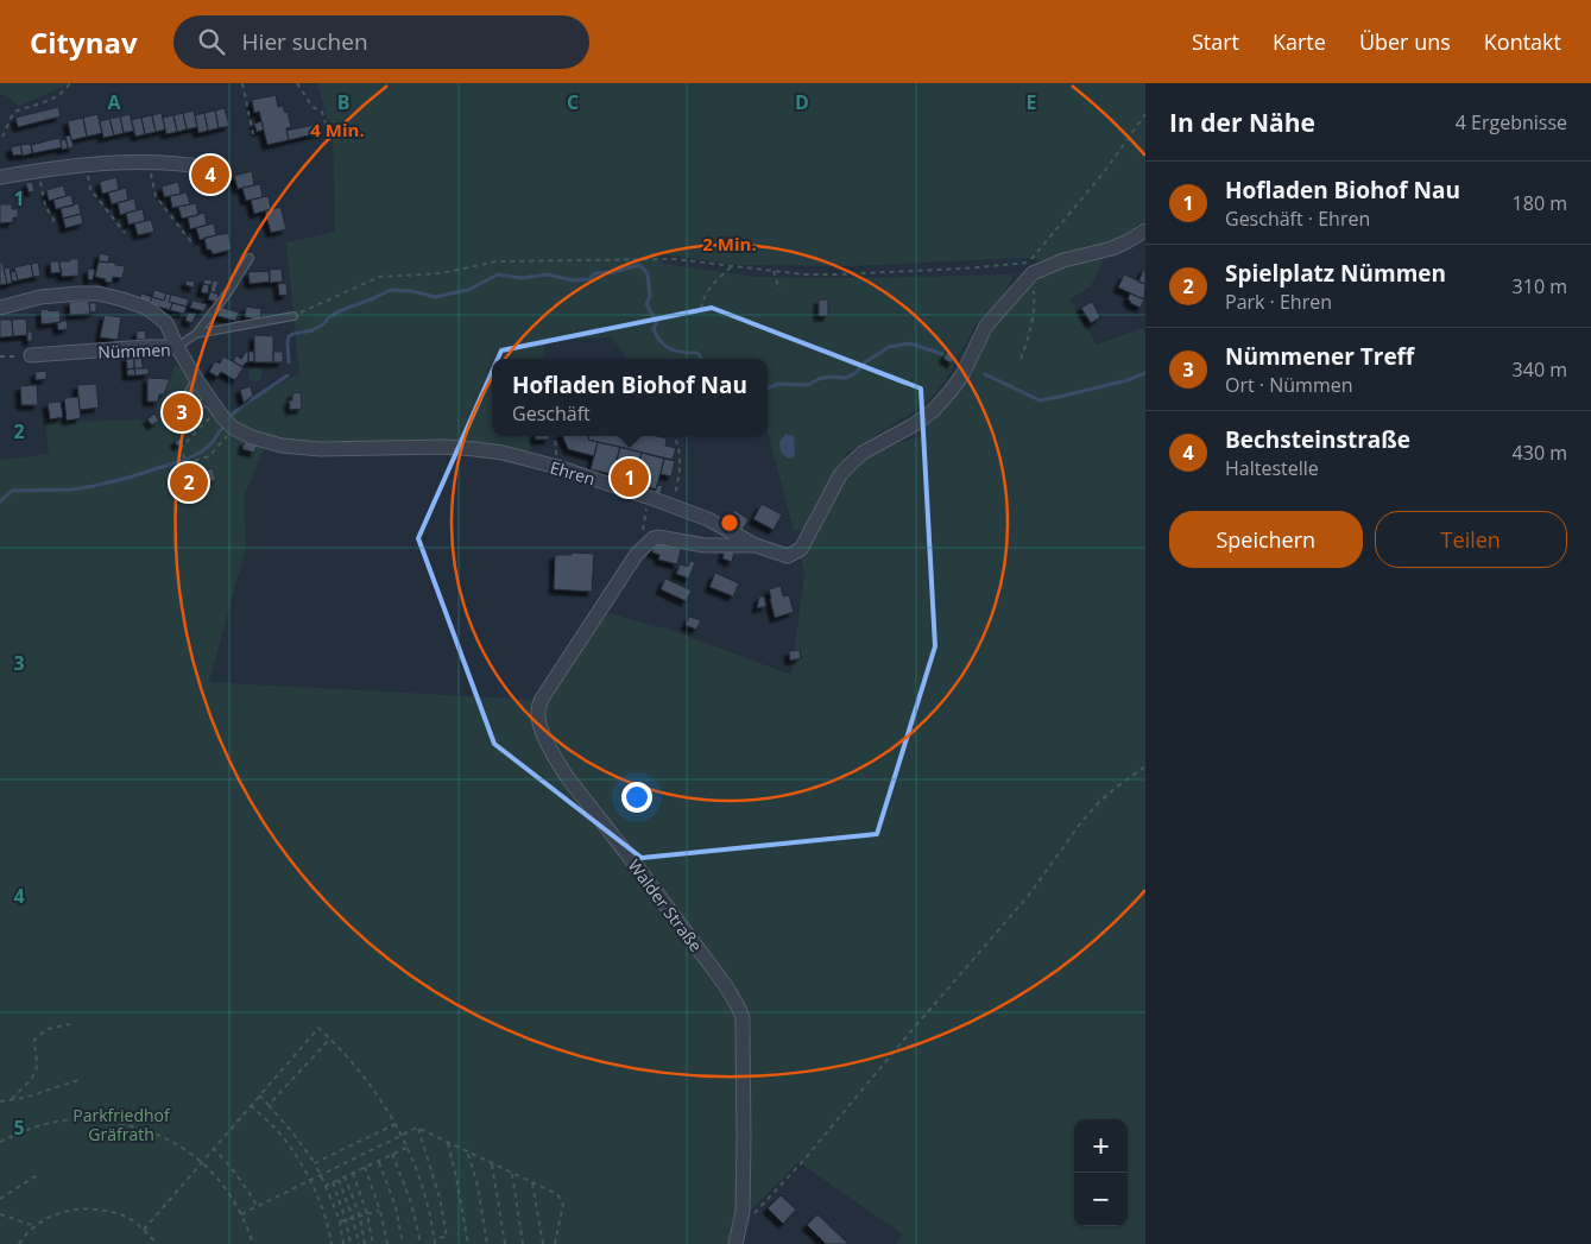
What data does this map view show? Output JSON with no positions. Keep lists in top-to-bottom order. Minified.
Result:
{"streets":{"street":["Nümmen","Ehren","Walder Straße"]},"crossings":[["Nümmen","Ehren"]],"parks":["Parkfriedhof Gräfrath"],"page":{"header":"Citynav","search":"Hier suchen","nav":["Start","Karte","Über uns","Kontakt"],"heading":["In der Nähe","4 Ergebnisse"],"pins":["4","3","1","2"],"list":[{"mark":"1","name":"Hofladen Biohof Nau","note":"Geschäft · Ehren","value":"180 m"},{"mark":"2","name":"Spielplatz Nümmen","note":"Park · Ehren","value":"310 m"},{"mark":"3","name":"Nümmener Treff","note":"Ort · Nümmen","value":"340 m"},{"mark":"4","name":"Bechsteinstraße","note":"Haltestelle","value":"430 m"}],"popup":["Hofladen Biohof Nau","Geschäft"],"buttons":["Speichern","Teilen"],"map_buttons":["+","−"]},"grid":{"columns":["A","B","C","D","E"],"rows":["1","2","3","4","5"]},"rings":["4 Min.","2 Min."]}
